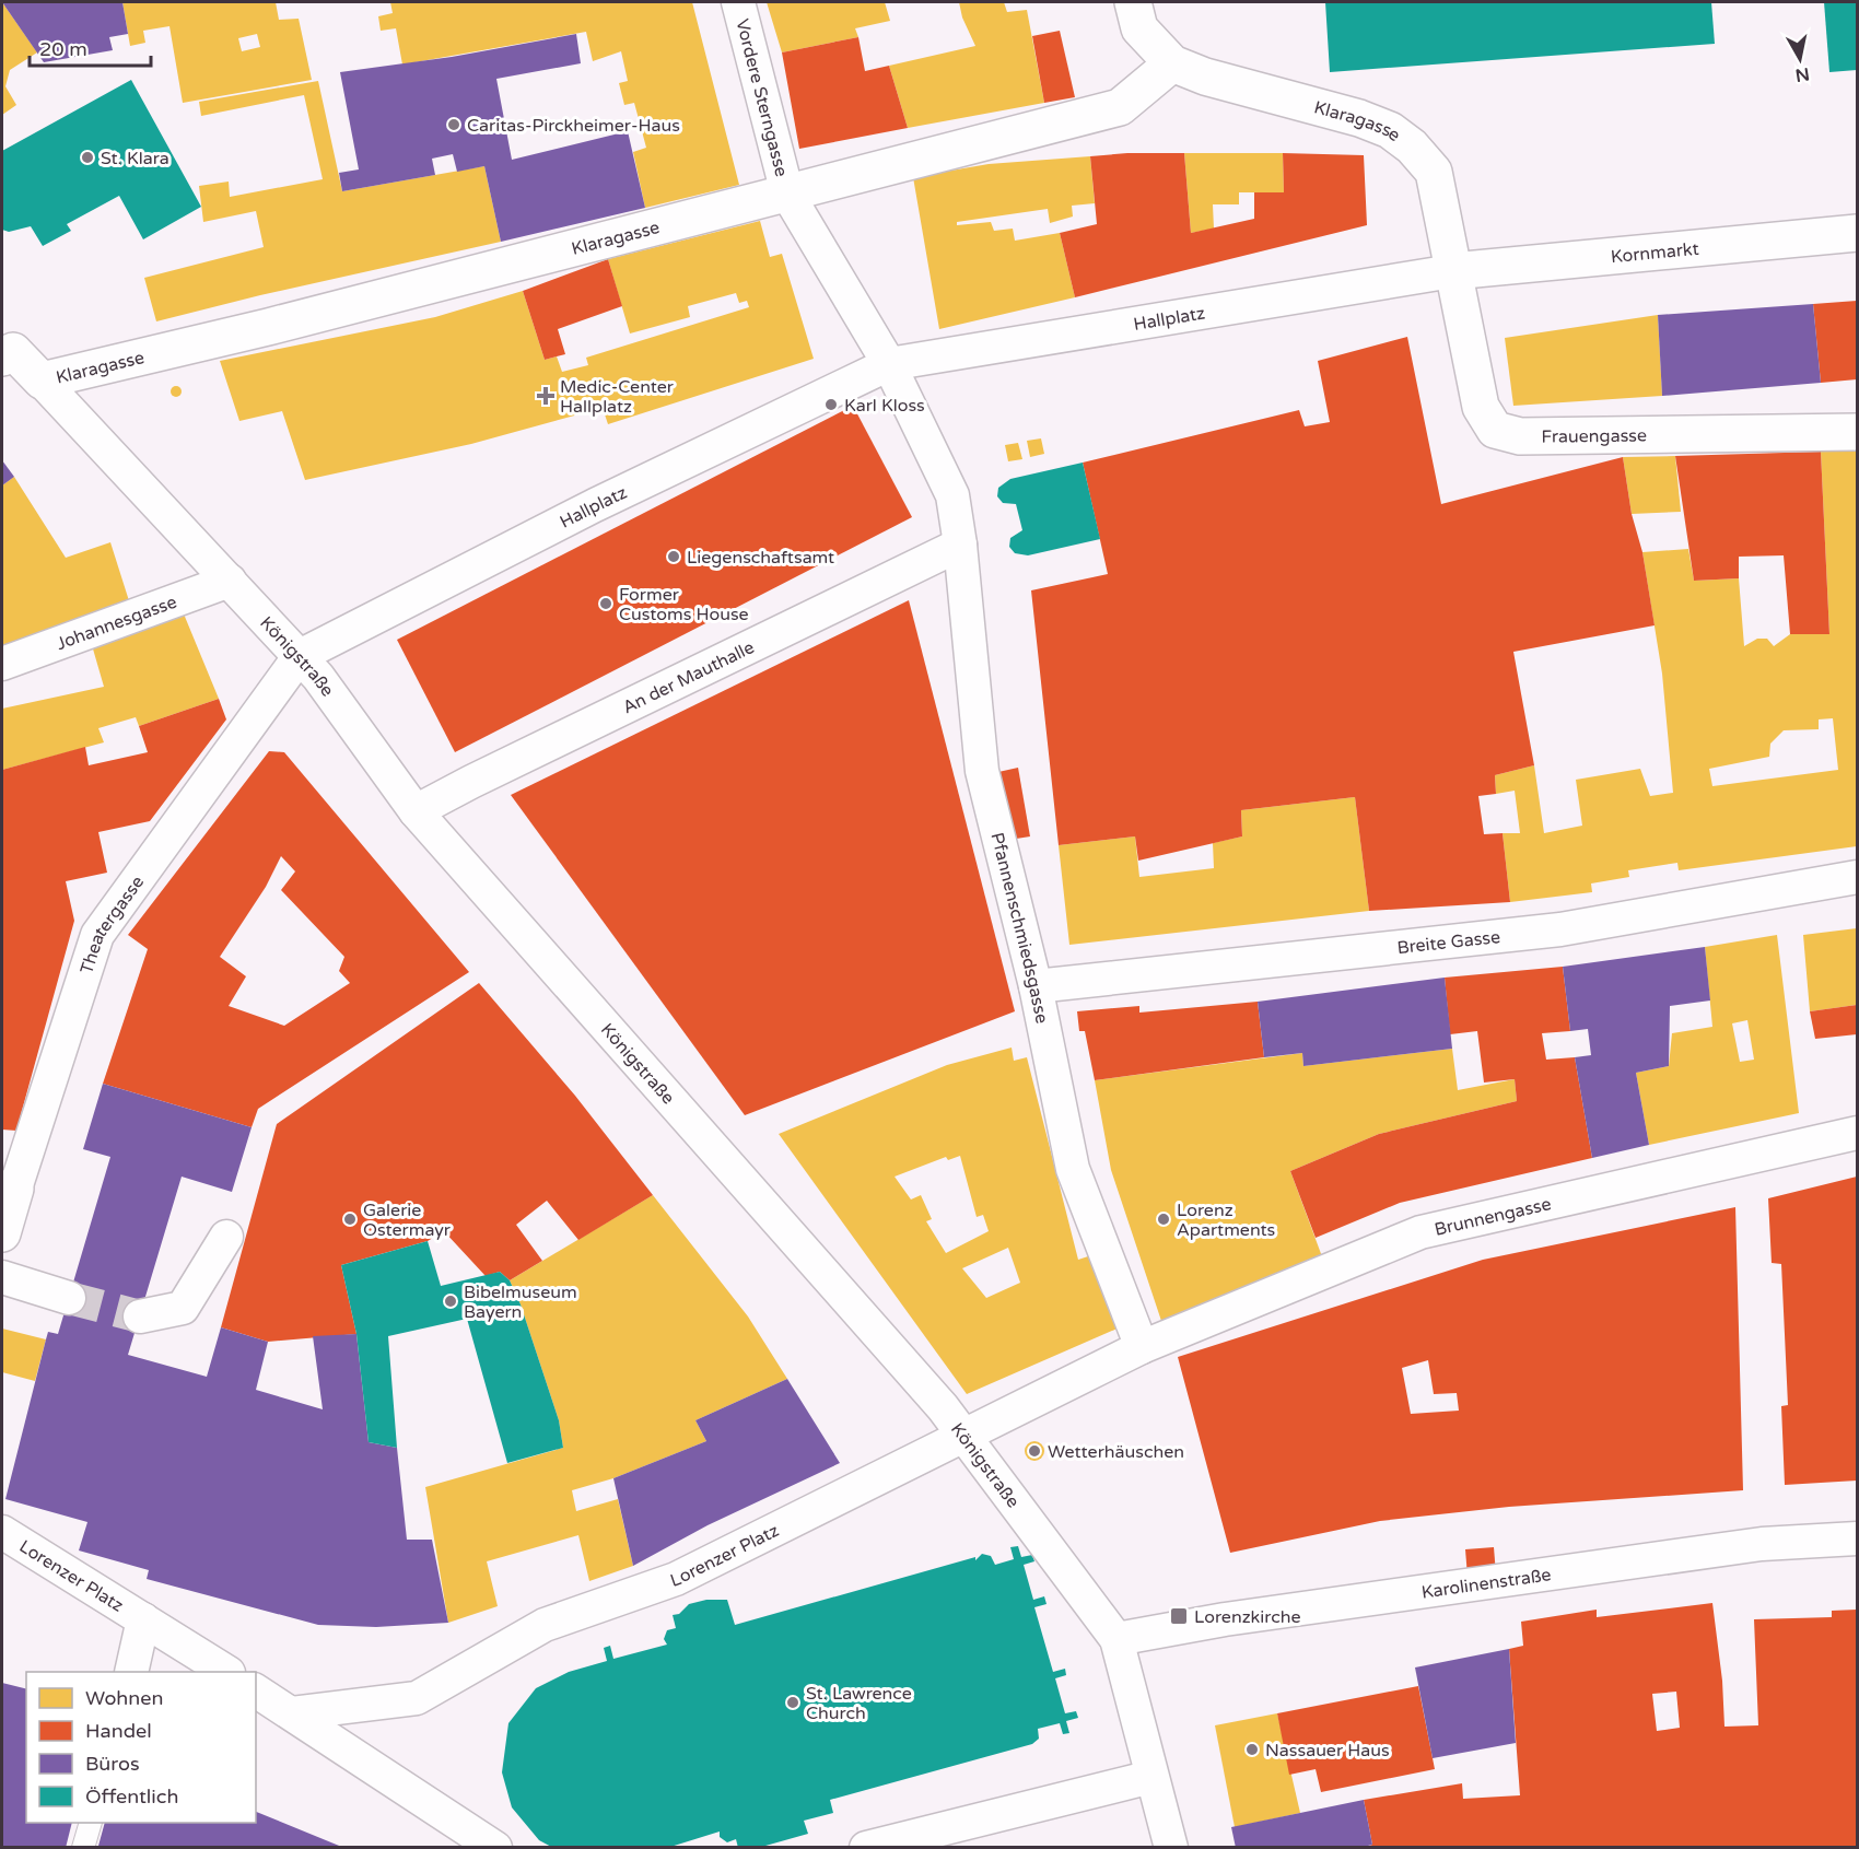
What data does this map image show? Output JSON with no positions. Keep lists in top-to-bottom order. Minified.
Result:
{"streets":{"street":["Vordere Sterngasse","Klaragasse","Kornmarkt","Hallplatz","Frauengasse","Johannesgasse","Königstraße","An der Mauthalle","Theatergasse","Pfannenschmiedsgasse","Breite Gasse","Brunnengasse","Lorenzer Platz","Karolinenstraße"]},"crossings":[["Vordere Sterngasse","Klaragasse"],["Klaragasse","Kornmarkt"],["Klaragasse","Hallplatz"],["Klaragasse","Frauengasse"],["Klaragasse","Königstraße"],["Kornmarkt","Hallplatz"],["Kornmarkt","Frauengasse"],["Hallplatz","Frauengasse"],["Hallplatz","Königstraße"],["Hallplatz","Theatergasse"],["Hallplatz","Pfannenschmiedsgasse"],["Johannesgasse","Königstraße"],["Königstraße","An der Mauthalle"],["Königstraße","Theatergasse"],["Königstraße","Lorenzer Platz"],["Königstraße","Karolinenstraße"],["An der Mauthalle","Pfannenschmiedsgasse"],["Pfannenschmiedsgasse","Breite Gasse"],["Pfannenschmiedsgasse","Brunnengasse"],["Pfannenschmiedsgasse","Lorenzer Platz"],["Brunnengasse","Lorenzer Platz"]],"places":{"other":["Caritas-Pirckheimer-Haus","St. Klara","Karl Kloss","Liegenschaftsamt","Former Customs House","Galerie Ostermayr","Lorenz Apartments","Bibelmuseum Bayern","Wetterhäuschen","St. Lawrence Church","Nassauer Haus"],"health":["Medic-Center Hallplatz"],"transit":["Lorenzkirche"]},"legend":["Wohnen","Handel","Büros","Öffentlich"],"scale_bar":"20 m","north":"bottom"}
